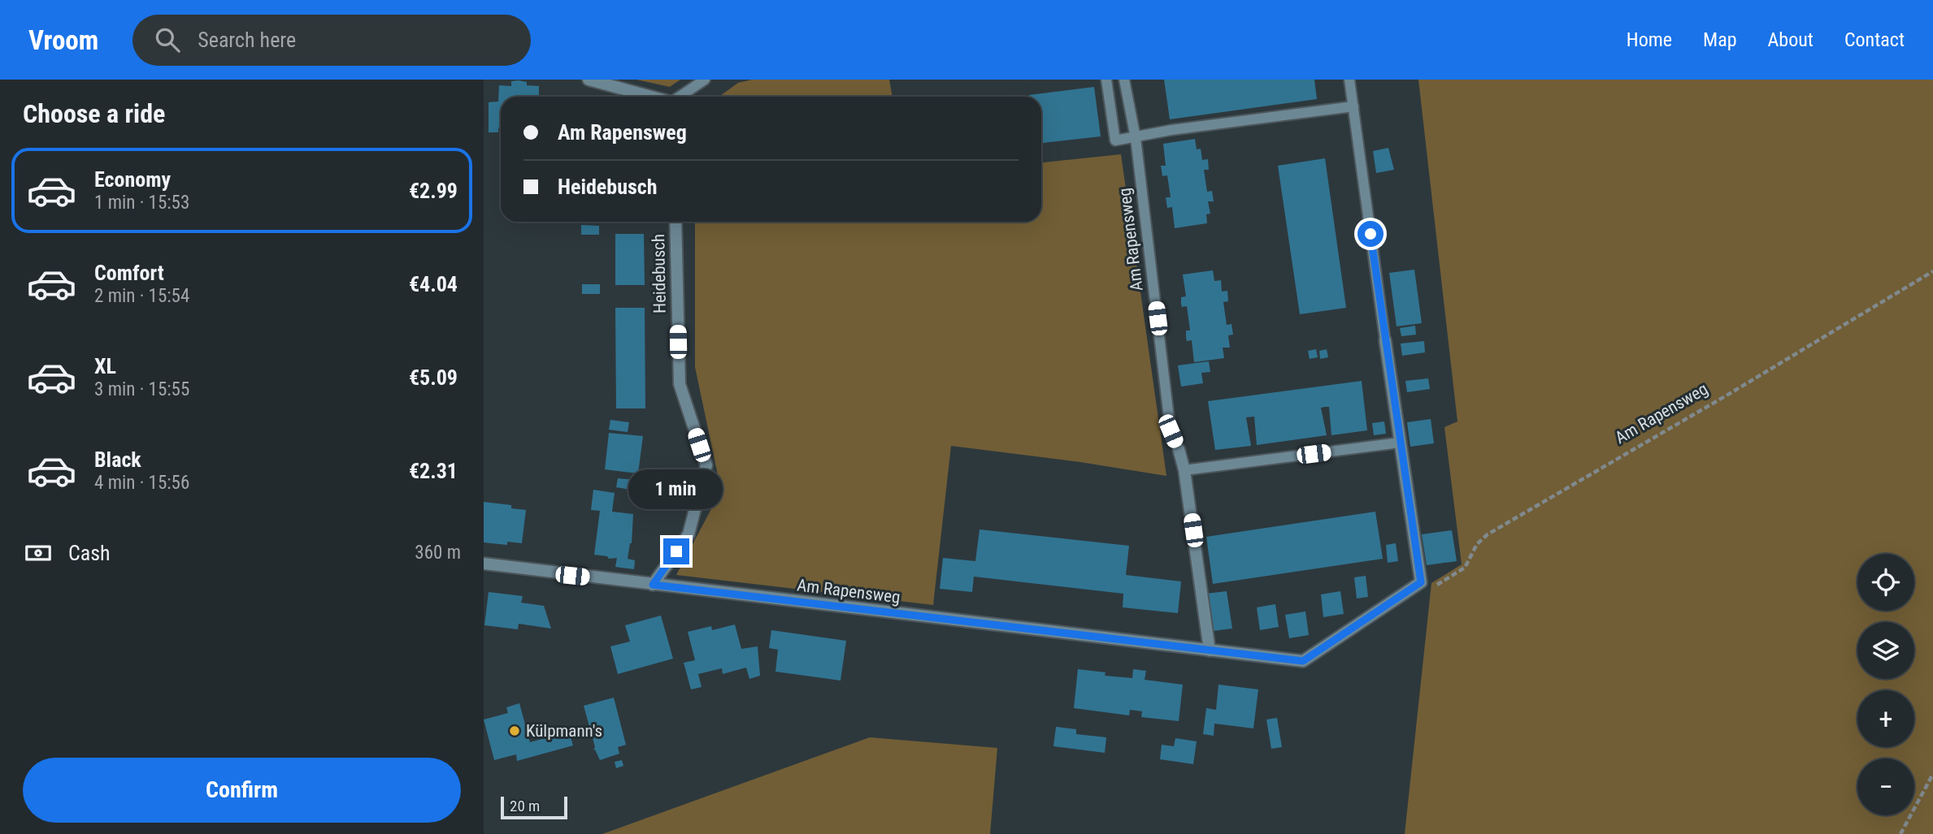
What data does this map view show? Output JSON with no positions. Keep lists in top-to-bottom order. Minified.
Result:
{"streets":{"street":["Am Rapensweg","Heidebusch"]},"crossings":[["Am Rapensweg","Heidebusch"]],"places":["Külpmann's"],"scale_bar":"20 m","page":{"header":"Vroom","search":"Search here","nav":["Home","Map","About","Contact"],"heading":"Choose a ride","banner":["Am Rapensweg","Heidebusch"],"list":[{"name":"Economy","note":"1 min · 15:53","value":"€2.99"},{"name":"Comfort","note":"2 min · 15:54","value":"€4.04"},{"name":"XL","note":"3 min · 15:55","value":"€5.09"},{"name":"Black","note":"4 min · 15:56","value":"€2.31"}],"bubble":"1 min","pay":["Cash","360 m"],"map_buttons":["+","−"],"buttons":"Confirm","scale":"20 m"}}
